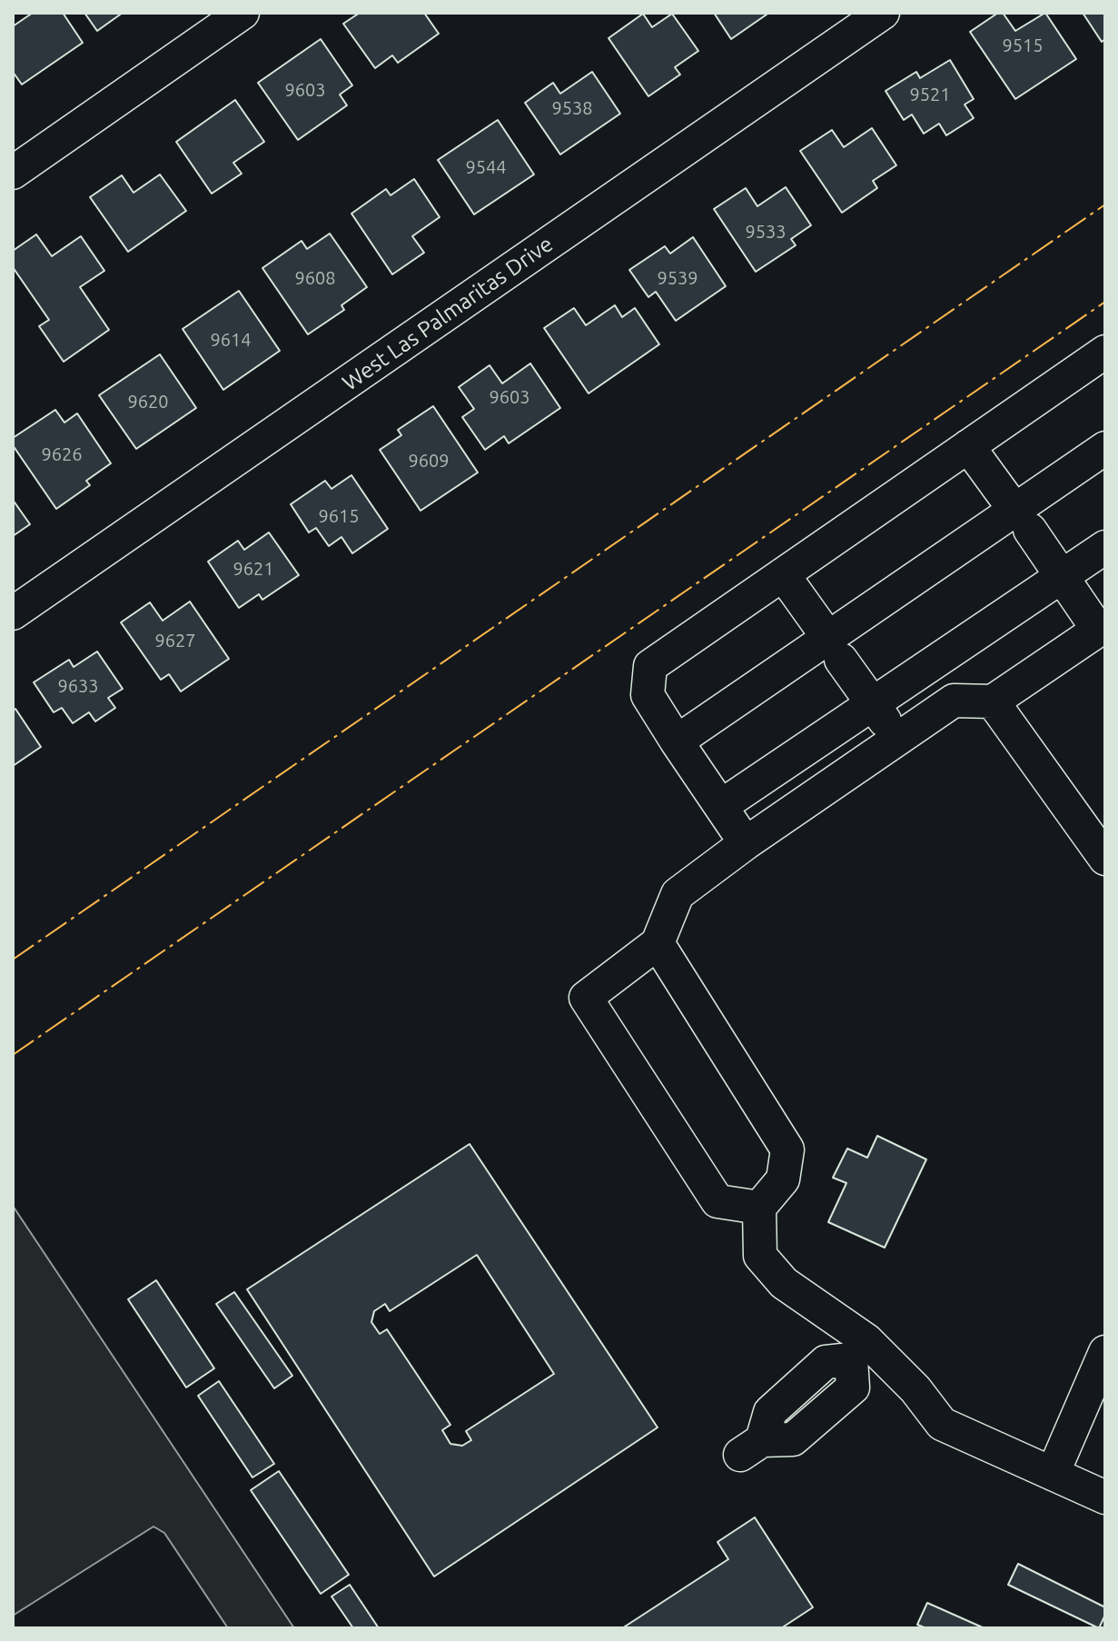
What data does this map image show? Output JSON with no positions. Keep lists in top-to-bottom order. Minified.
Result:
{"streets":{"street":["West Las Palmaritas Drive"]},"house_numbers":["9515","9603","9521","9538","9544","9533","9608","9539","9614","9603","9620","9626","9609","9615","9621","9627","9633"]}
